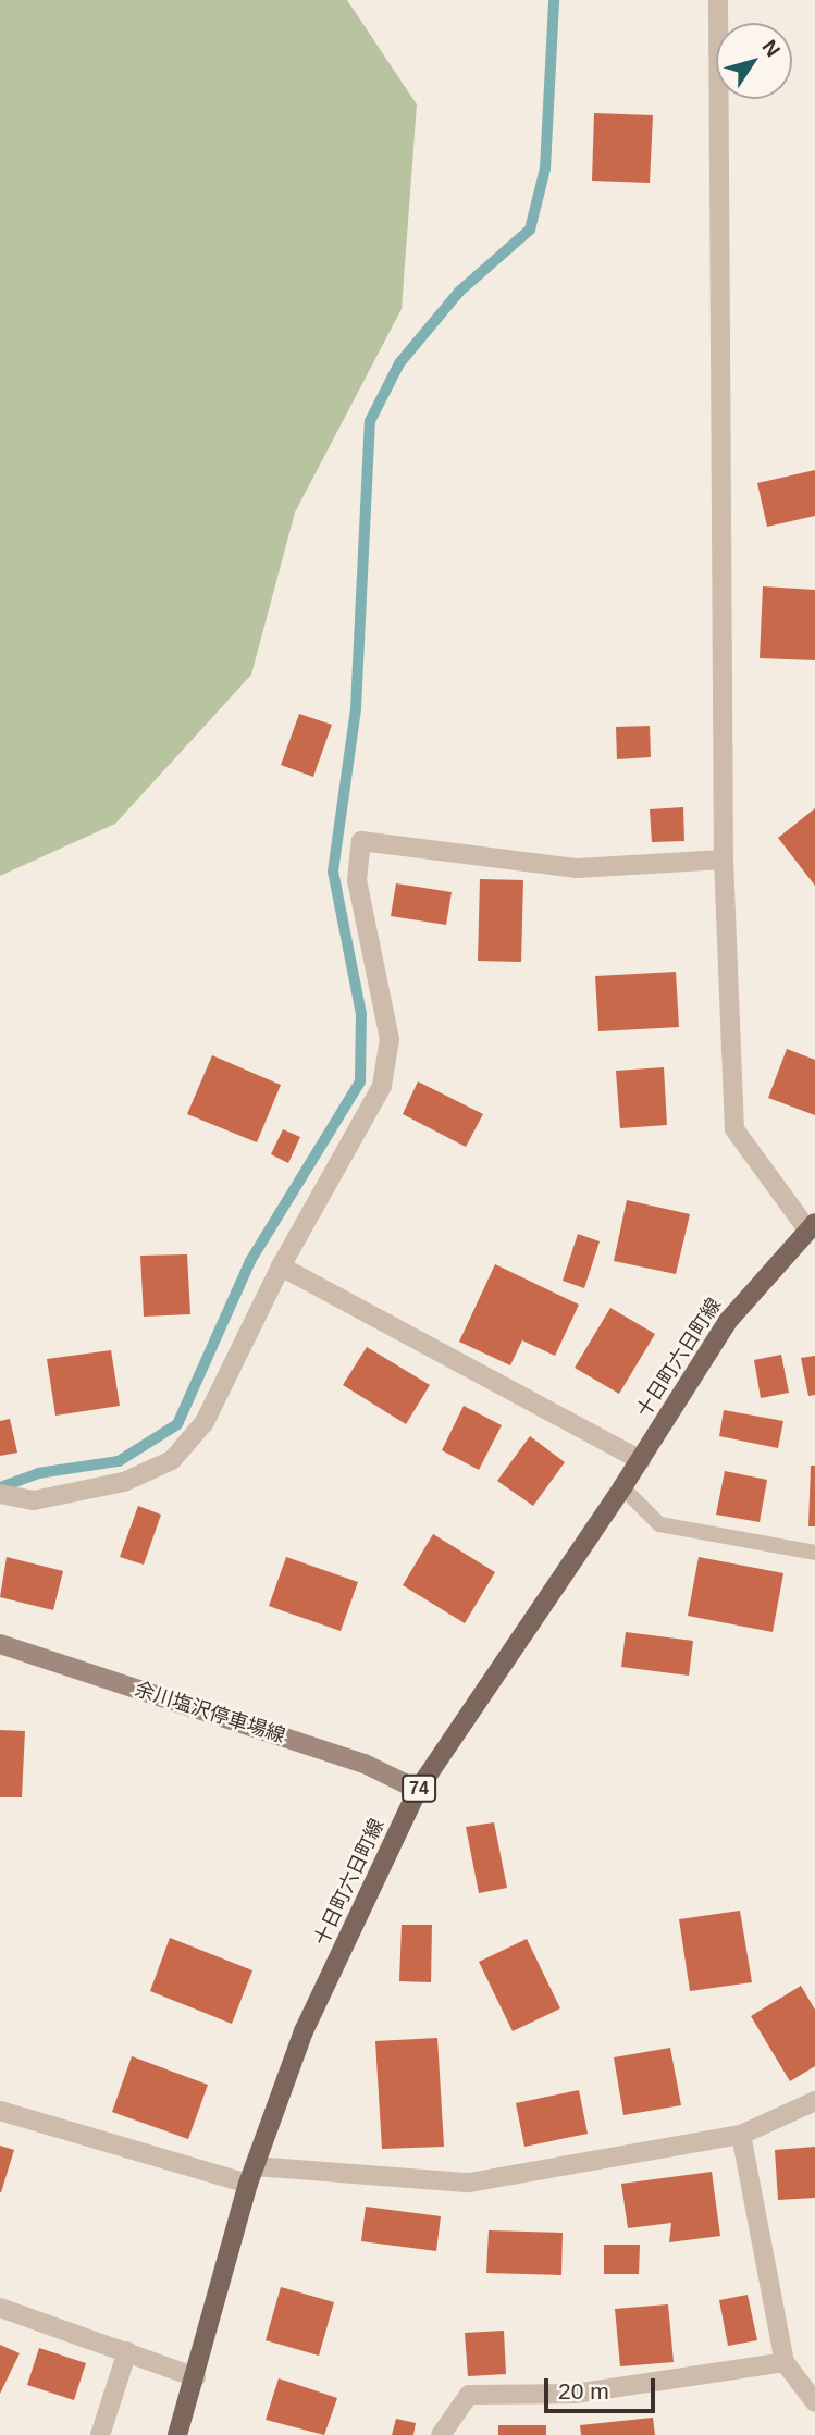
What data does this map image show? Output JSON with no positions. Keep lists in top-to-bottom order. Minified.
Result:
{"streets":{"main road":["十日町六日町線","余川塩沢停車場線","74"]},"crossings":[["十日町六日町線","余川塩沢停車場線"]],"scale_bar":"20 m","north":"top right"}
